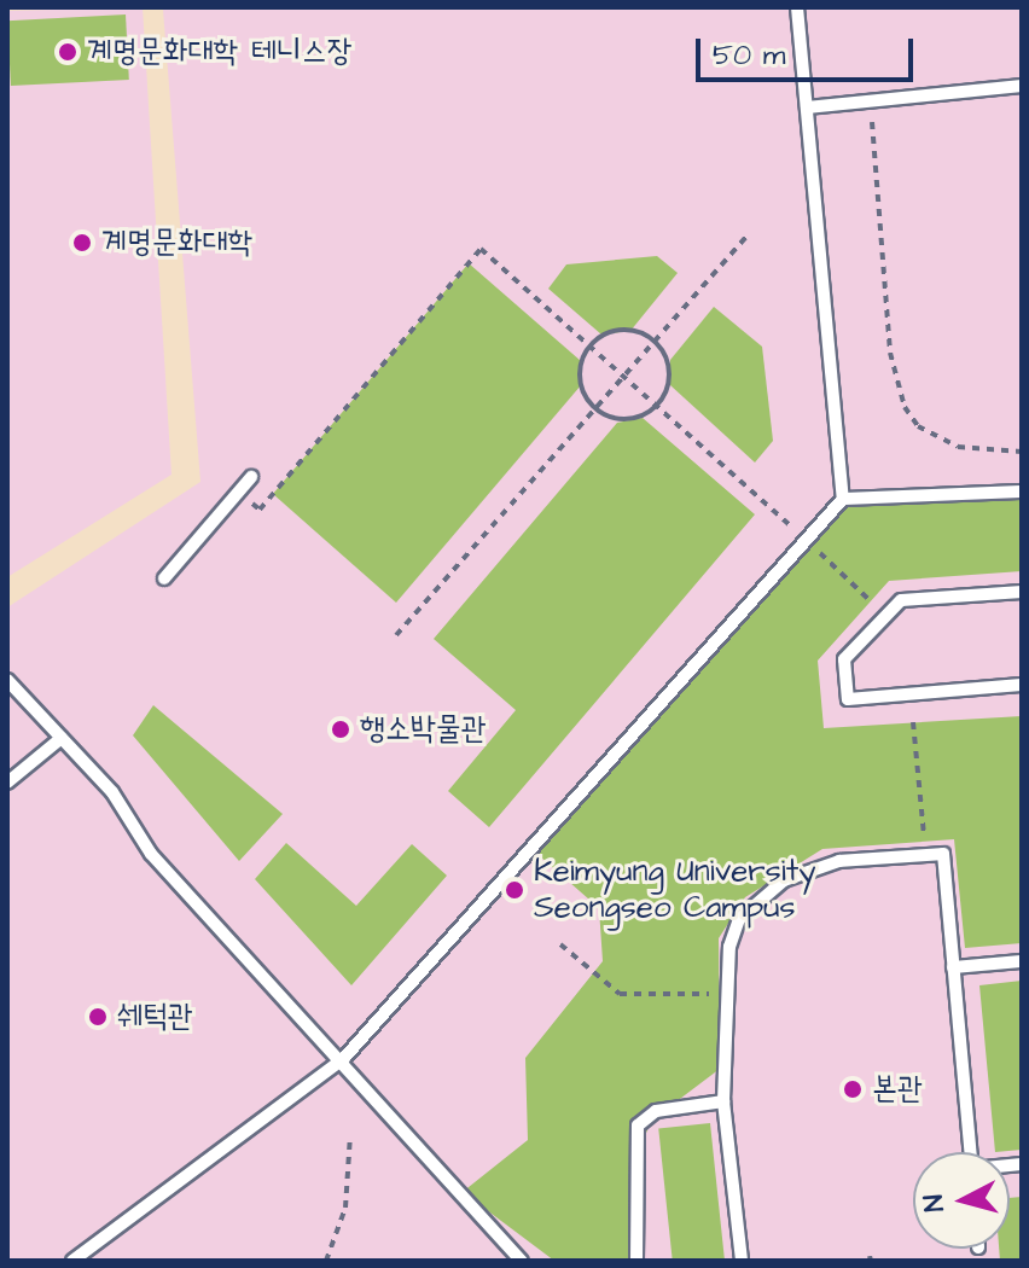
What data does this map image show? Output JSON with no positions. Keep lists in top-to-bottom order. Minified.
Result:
{"places":["계명문화대학 테니스장","계명문화대학","행소박물관","Keimyung University Seongseo Campus","쉐턱관","본관"],"scale_bar":"50 m","north":"left"}
